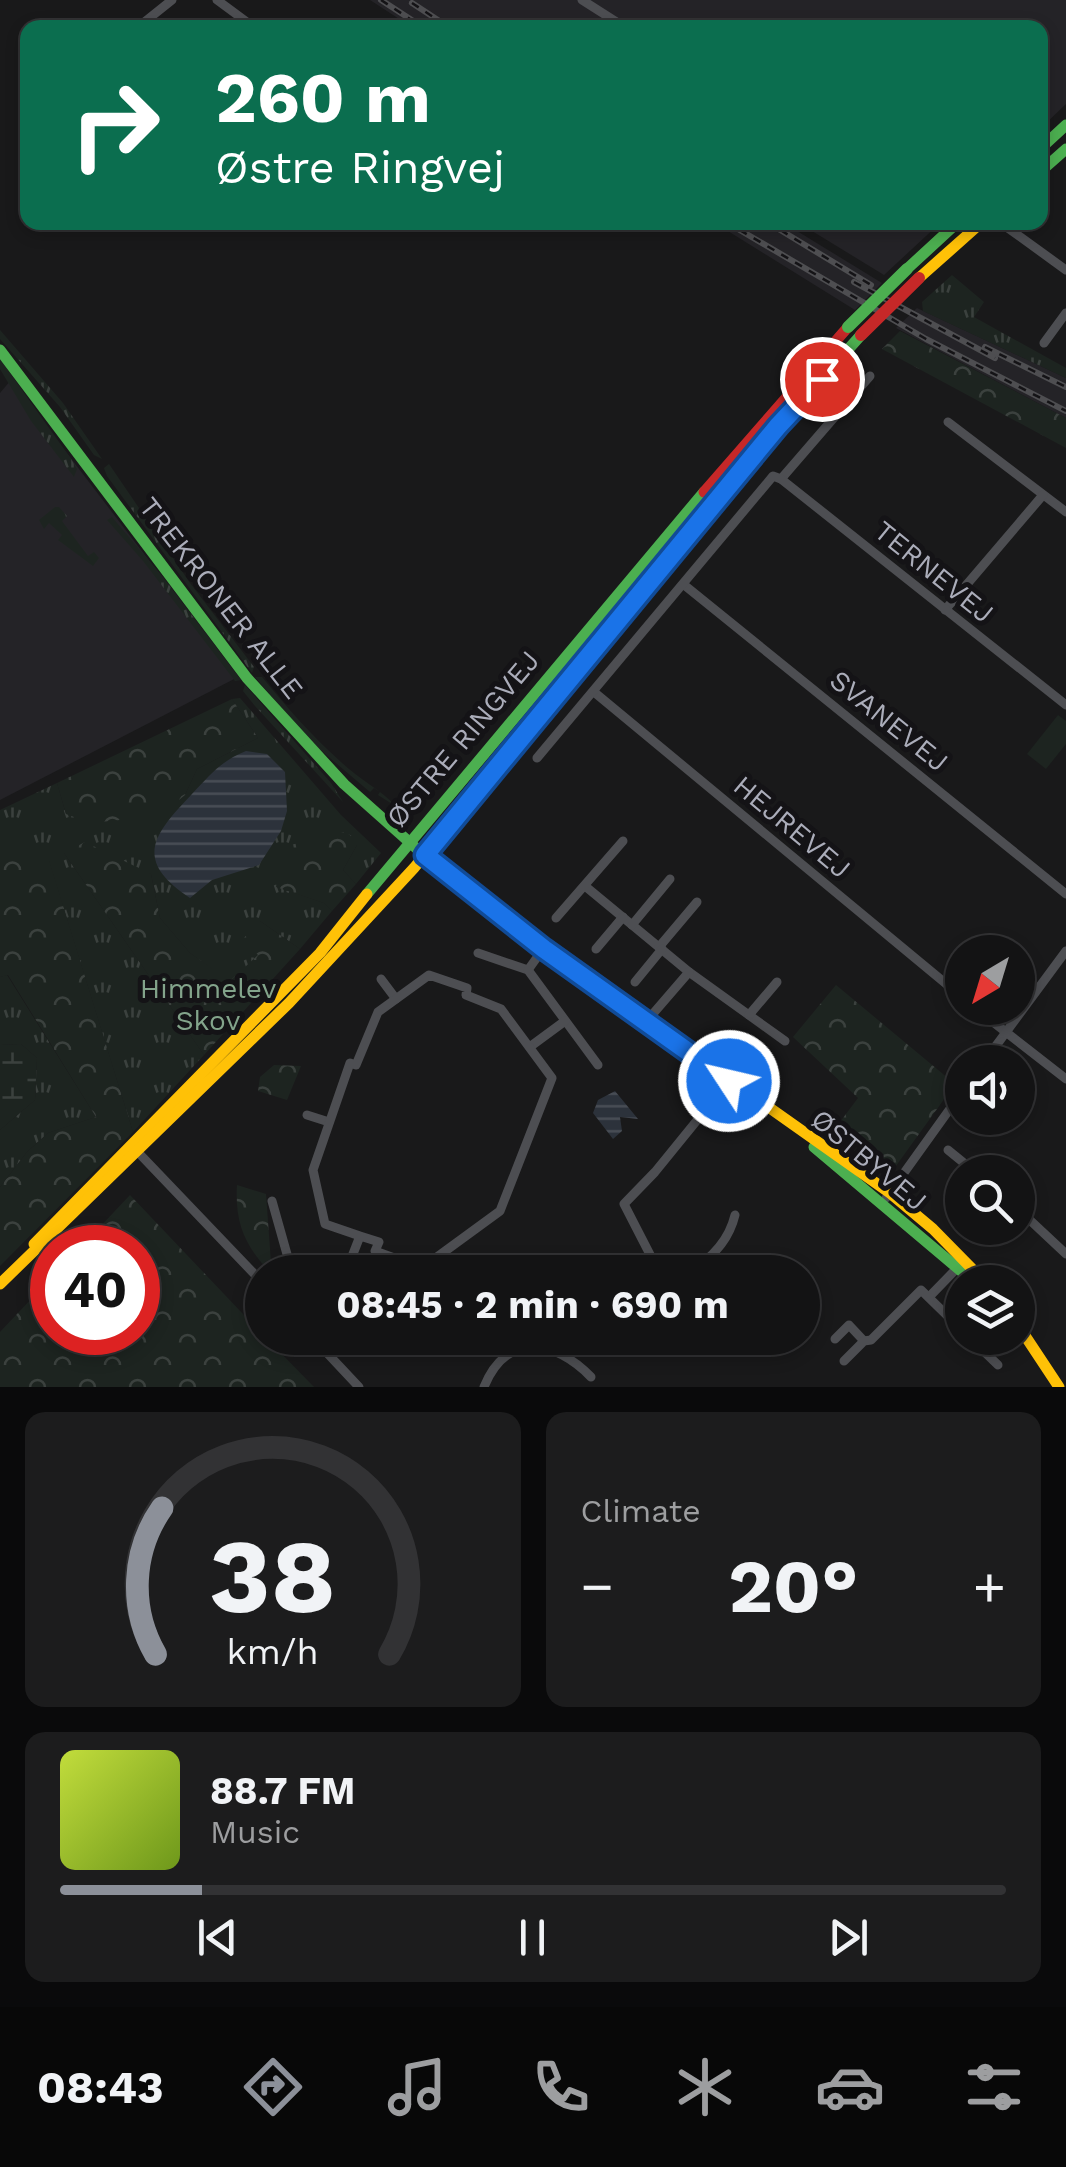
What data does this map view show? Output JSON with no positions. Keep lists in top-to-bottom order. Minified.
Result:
{"streets":{"main road":["TREKRONER ALLE","ØSTRE RINGVEJ","ØSTBYVEJ"],"street":["TERNEVEJ","SVANEVEJ","HEJREVEJ"]},"crossings":[["TREKRONER ALLE","ØSTRE RINGVEJ"],["TREKRONER ALLE","ØSTBYVEJ"],["ØSTRE RINGVEJ","ØSTBYVEJ"]],"parks":["Himmelev Skov"],"north":"bottom left","page":{"turn":["260 m","Østre Ringvej"],"limit":"40","trip":"08:45 · 2 min · 690 m","tile":"Climate","heat":["−","20°","+"],"song":["88.7 FM","Music"],"tabs":"08:43","gauge":["38","km/h"]}}
